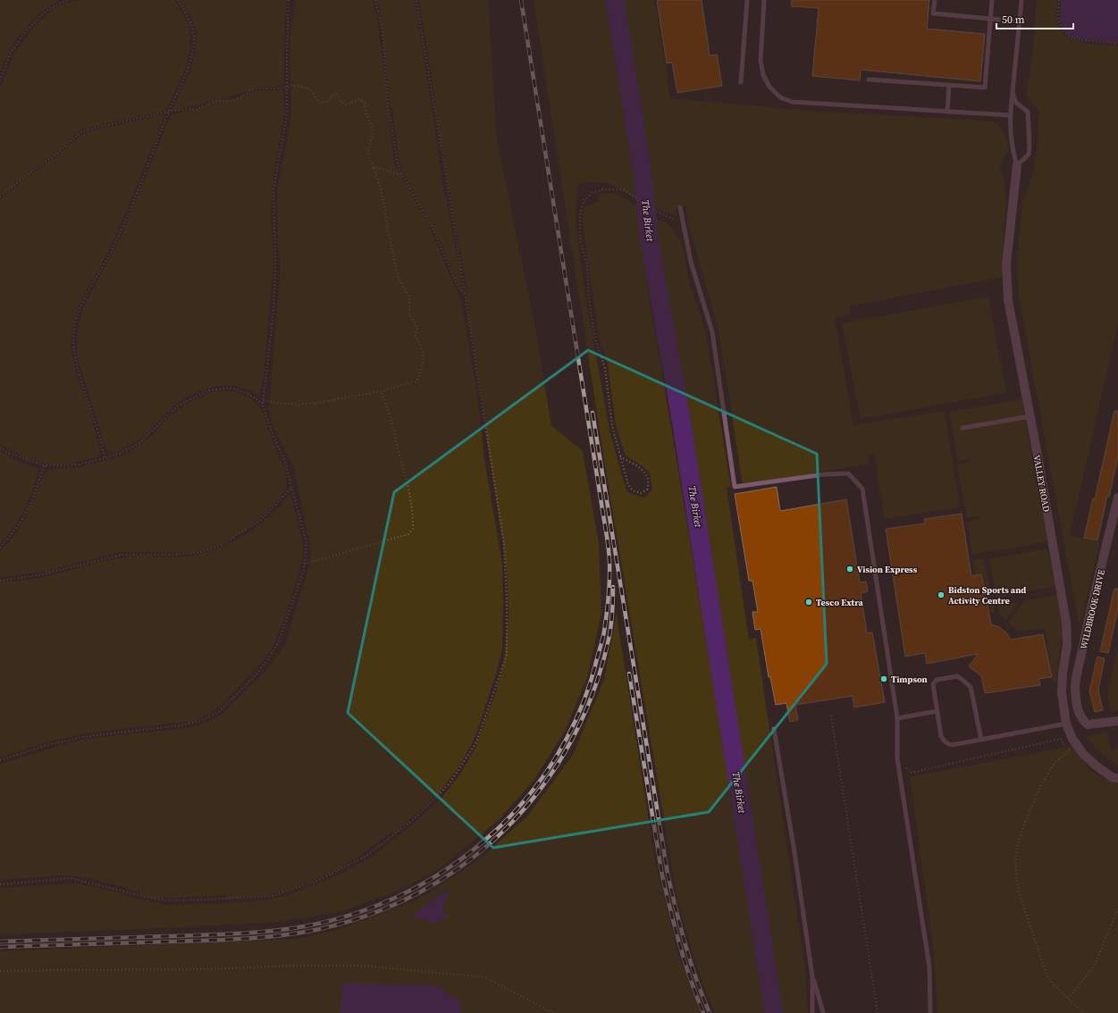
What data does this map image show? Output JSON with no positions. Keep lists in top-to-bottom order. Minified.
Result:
{"streets":{"street":["VALLEY ROAD","WILDBROOK DRIVE"]},"water":["The Birket"],"places":["Vision Express","Bidston Sports and Activity Centre","Tesco Extra","Timpson"],"scale_bar":"50 m"}
